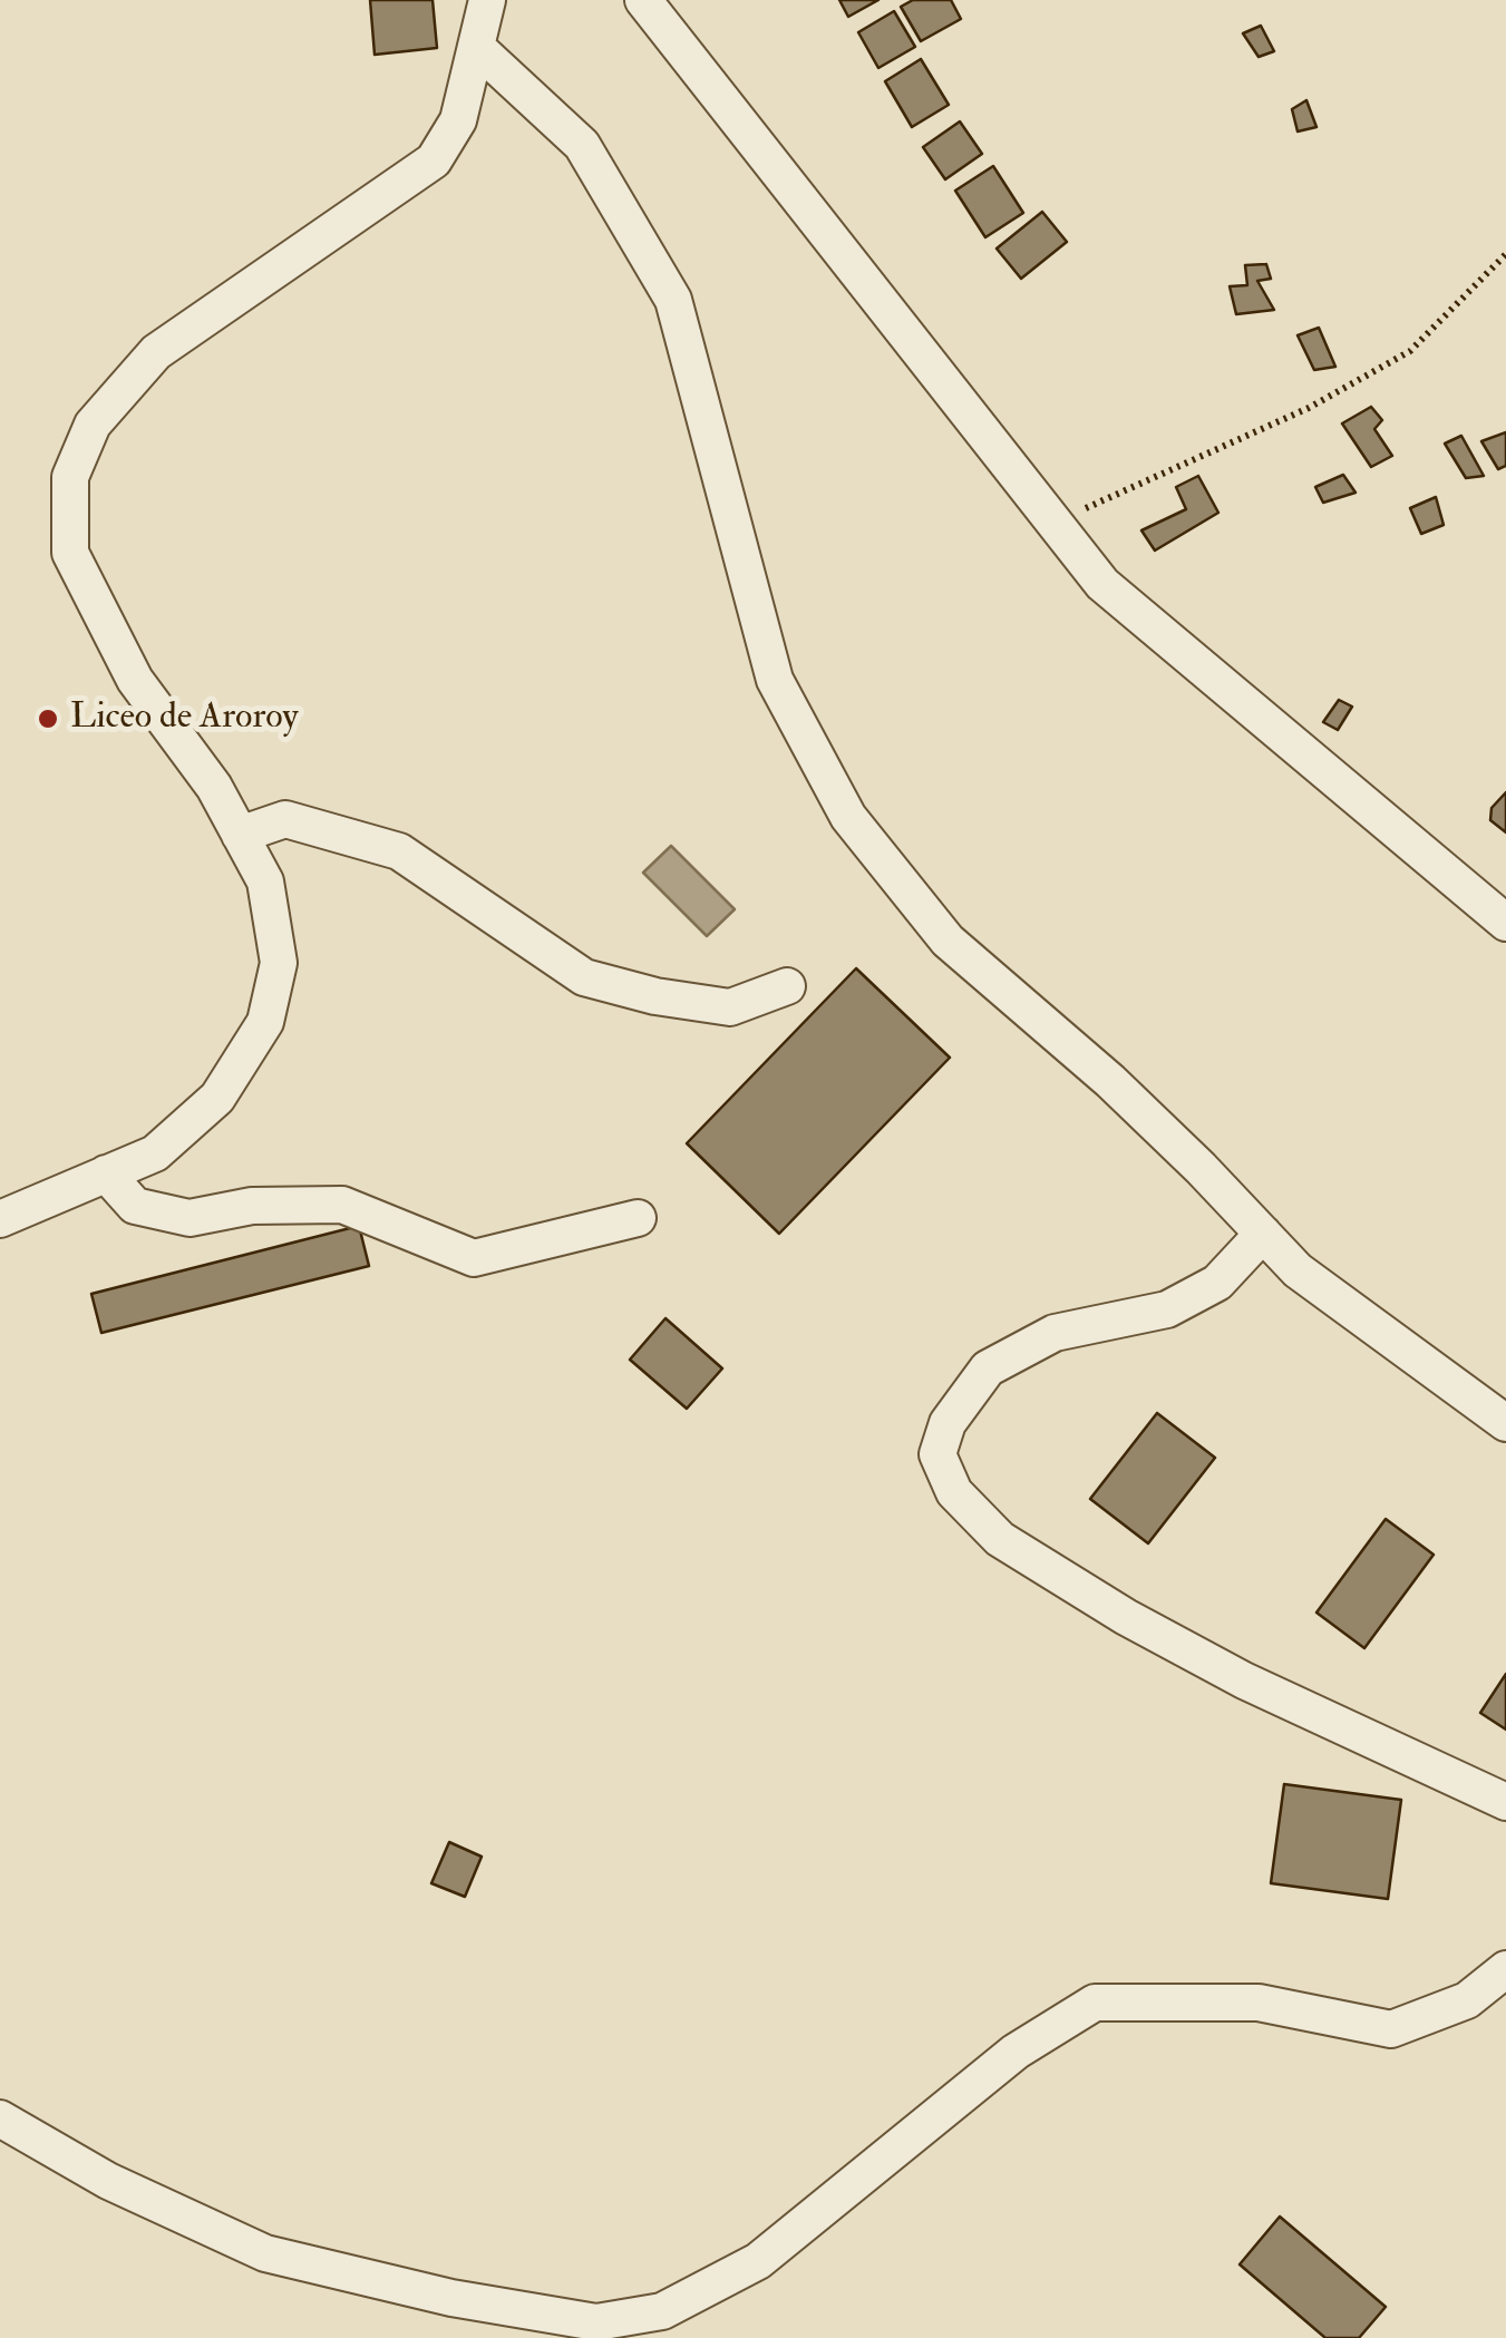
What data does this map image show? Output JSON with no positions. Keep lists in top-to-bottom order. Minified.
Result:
{"places":["Liceo de Aroroy"]}
